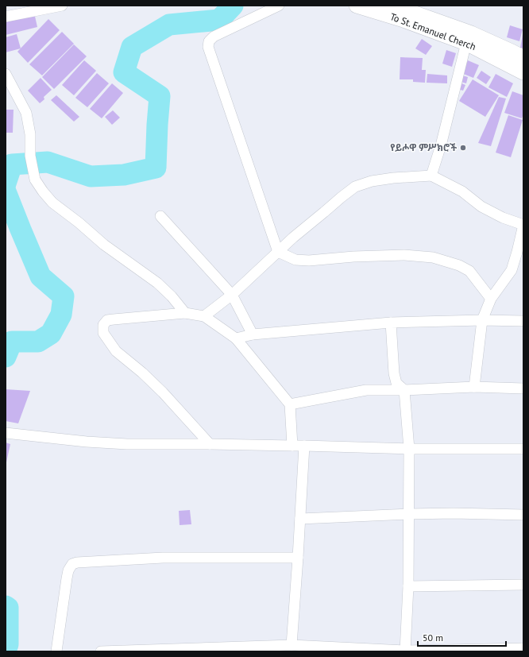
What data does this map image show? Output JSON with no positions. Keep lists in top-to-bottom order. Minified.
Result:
{"streets":{"main road":["To St. Emanuel Cherch"]},"places":["የይሖዋ ምሥክሮች"],"scale_bar":"50 m"}
